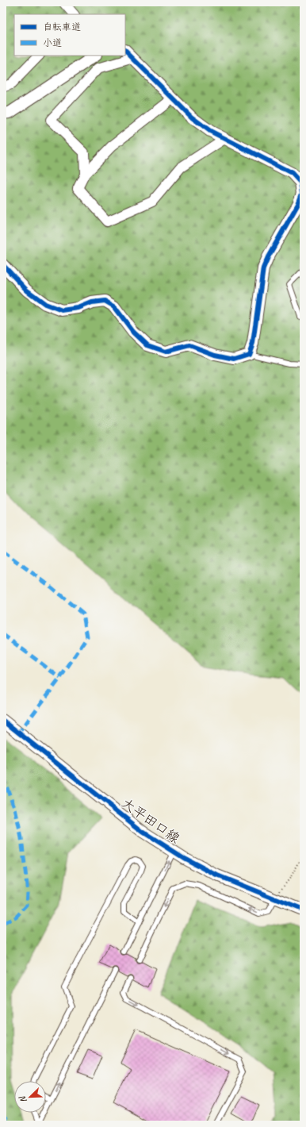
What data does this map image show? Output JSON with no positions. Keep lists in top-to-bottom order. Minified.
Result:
{"streets":{"street":["大平田口線"]},"legend":["自転車道","小道"],"north":"bottom left"}
